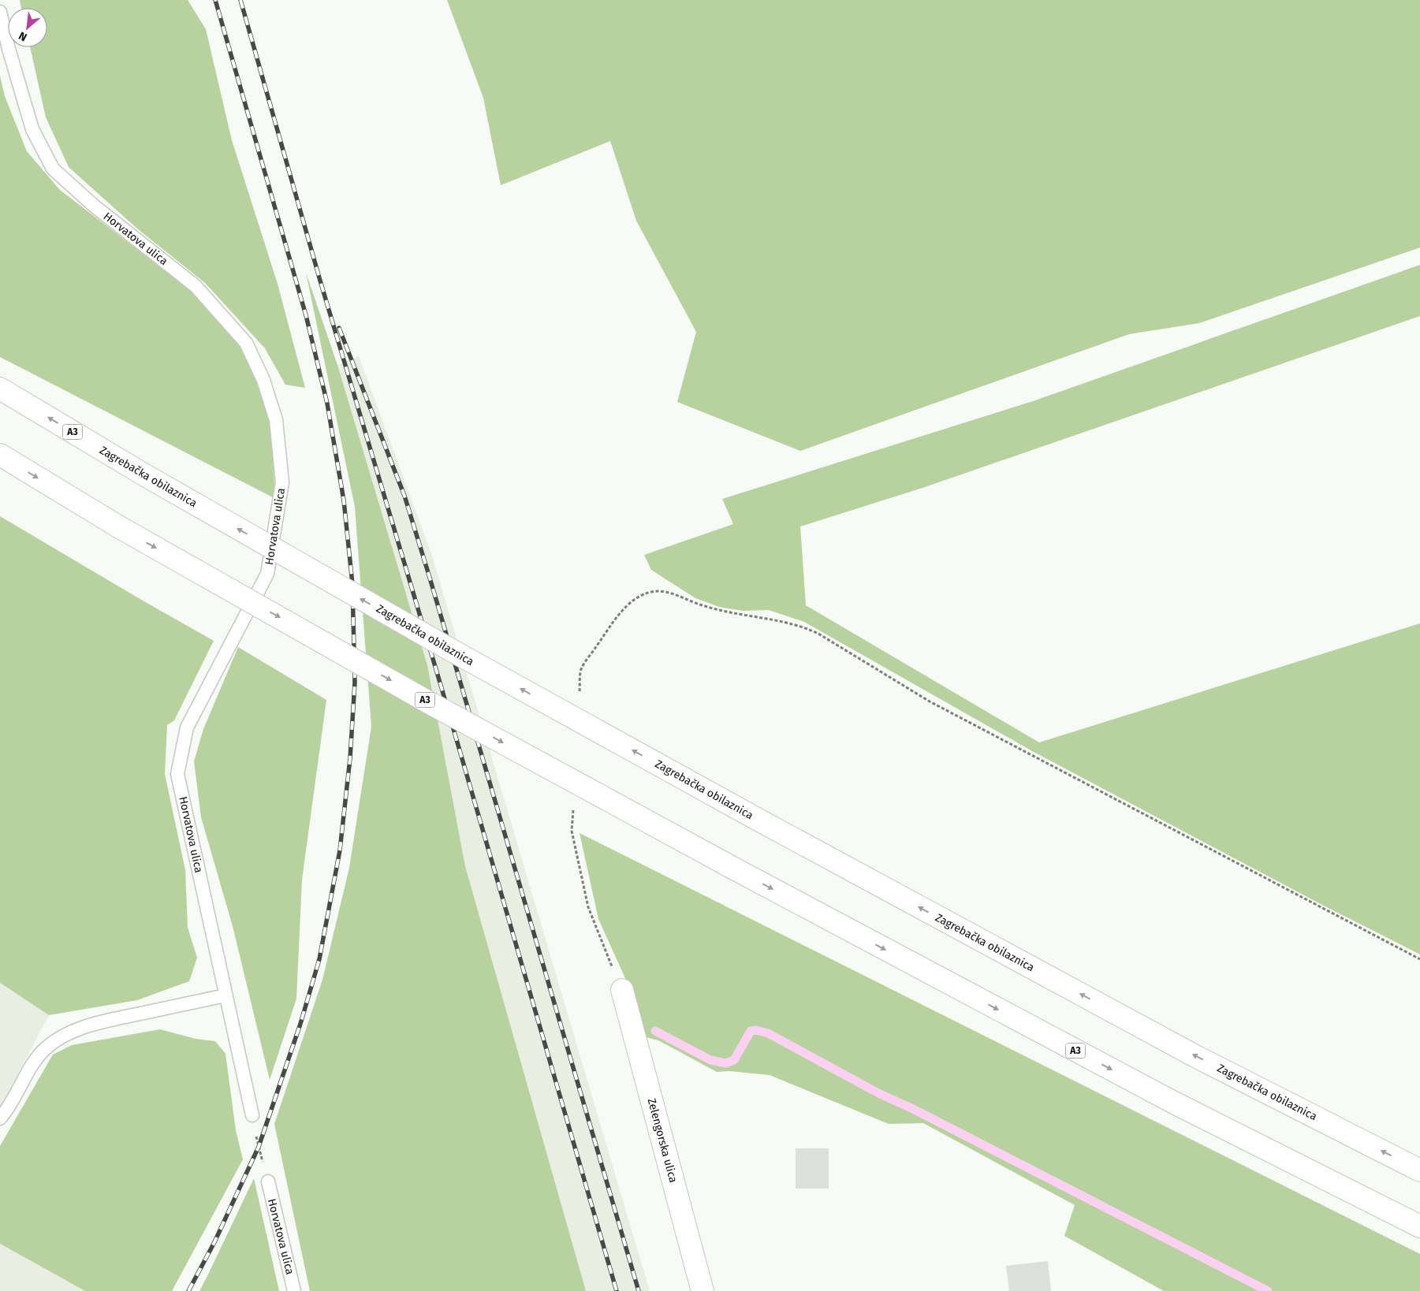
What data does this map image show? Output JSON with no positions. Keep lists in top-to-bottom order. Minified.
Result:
{"streets":{"main road":["A3","Zagrebačka obilaznica","Zelengorska ulica"],"lane":["Horvatova ulica"]},"north":"bottom left"}
